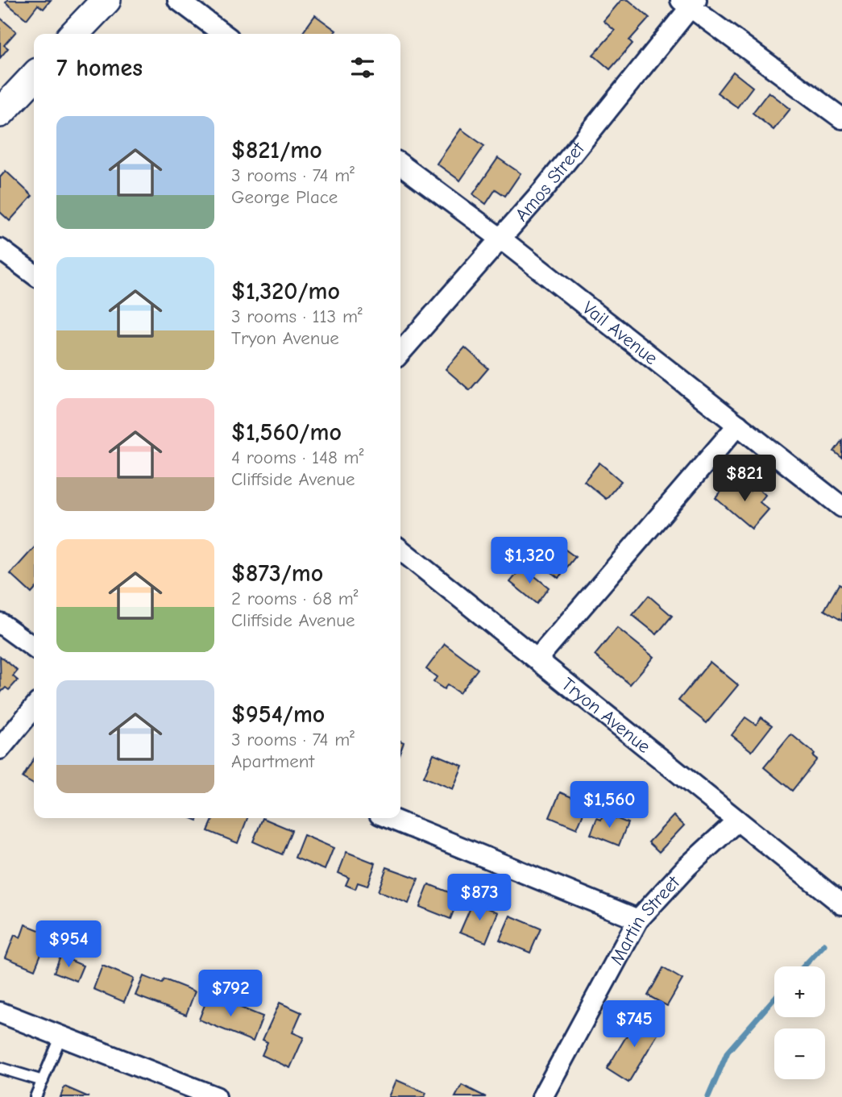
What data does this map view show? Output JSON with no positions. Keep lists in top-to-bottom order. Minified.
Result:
{"streets":{"street":["Amos Street","Vail Avenue","Tryon Avenue","Martin Street"]},"crossings":[["Amos Street","Vail Avenue"],["Tryon Avenue","Martin Street"]],"page":{"heading":"7 homes","list":[{"name":"$821/mo","note":"3 rooms · 74 m² · George Place"},{"name":"$1,320/mo","note":"3 rooms · 113 m² · Tryon Avenue"},{"name":"$1,560/mo","note":"4 rooms · 148 m² · Cliffside Avenue"},{"name":"$873/mo","note":"2 rooms · 68 m² · Cliffside Avenue"},{"name":"$954/mo","note":"3 rooms · 74 m² · Apartment"}],"price":["$821","$1,320","$1,560","$873","$954","$792","$745"],"map_buttons":["+","−"]}}
